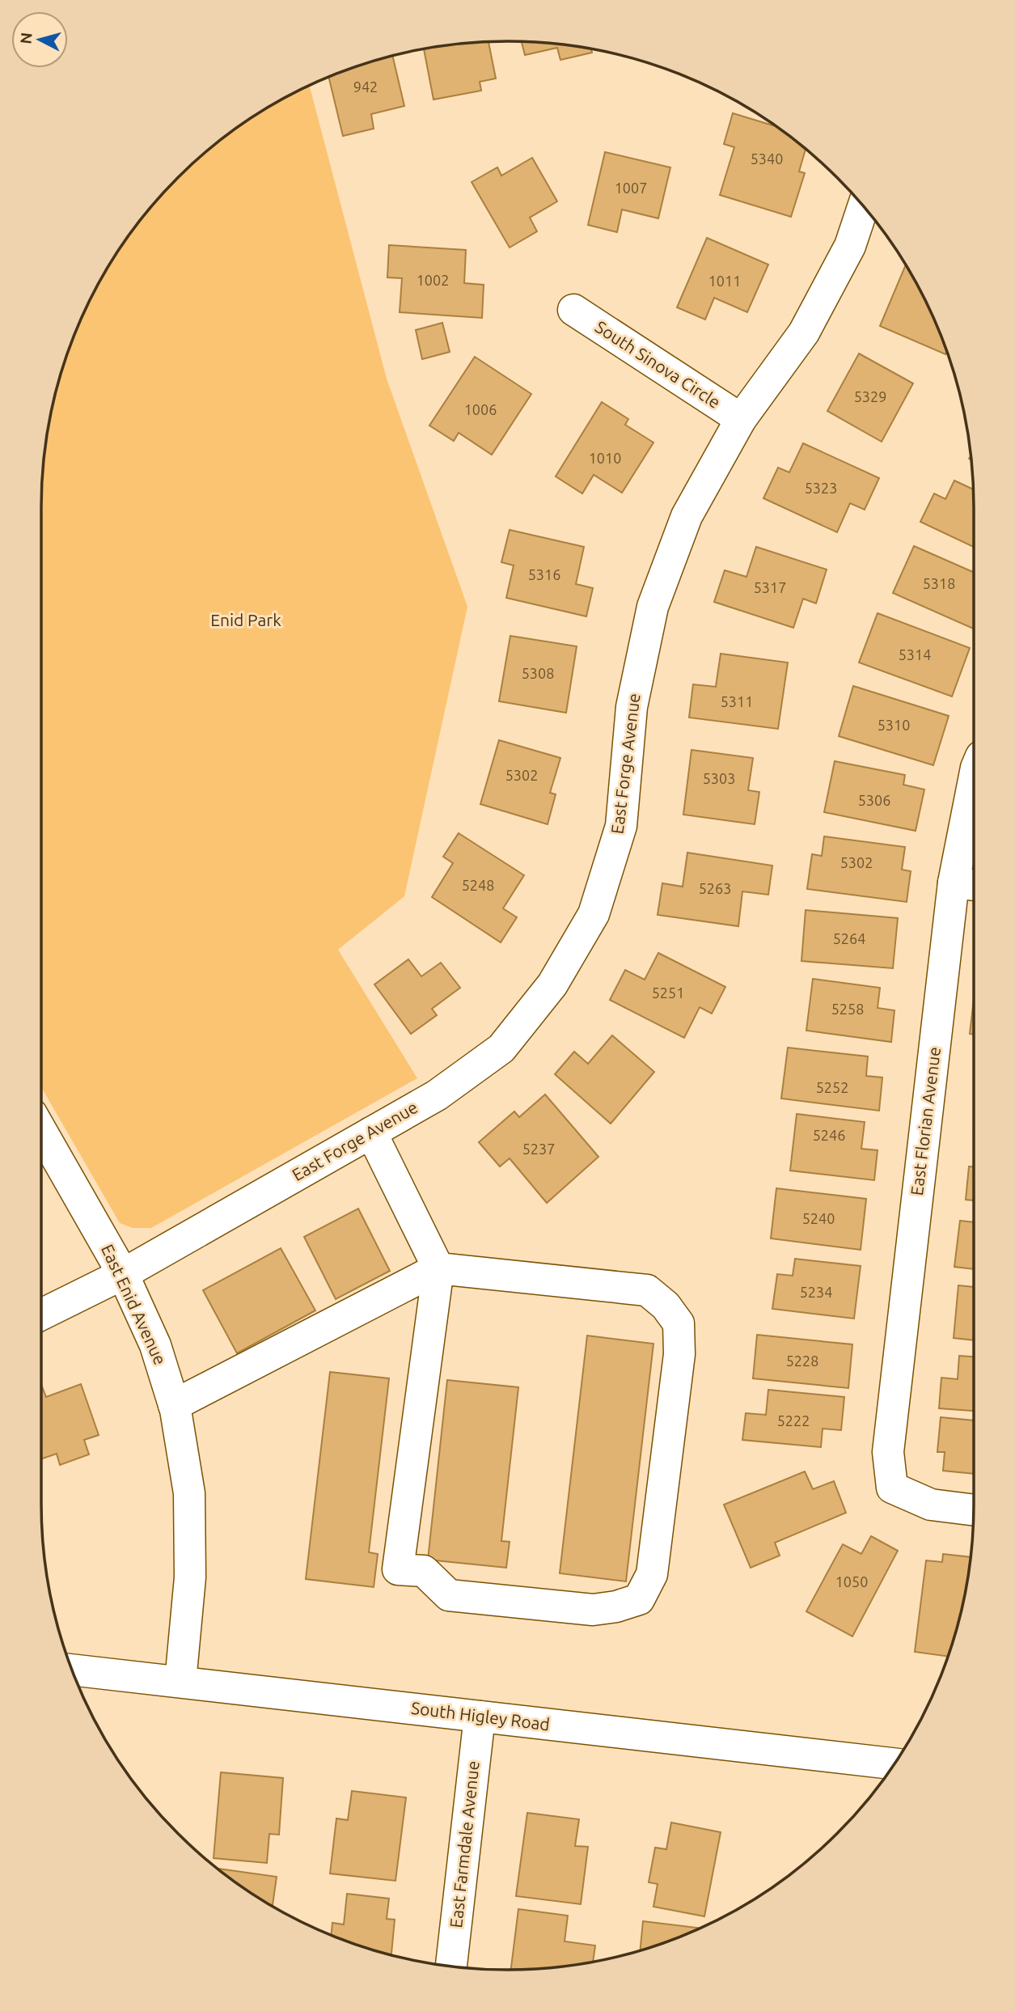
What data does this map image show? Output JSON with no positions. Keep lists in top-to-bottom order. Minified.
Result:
{"streets":{"street":["South Sinova Circle","East Forge Avenue","East Florian Avenue","East Enid Avenue","South Higley Road","East Farmdale Avenue"]},"crossings":[["South Sinova Circle","East Forge Avenue"],["East Forge Avenue","East Enid Avenue"],["East Enid Avenue","South Higley Road"],["South Higley Road","East Farmdale Avenue"]],"parks":["Enid Park"],"house_numbers":["942","5340","1007","1002","1011","5329","1006","1010","5323","5316","5318","5317","5314","5308","5311","5310","5302","5303","5306","5302","5248","5263","5264","5251","5258","5252","5246","5237","5240","5234","5228","5222","1050"],"north":"left"}
